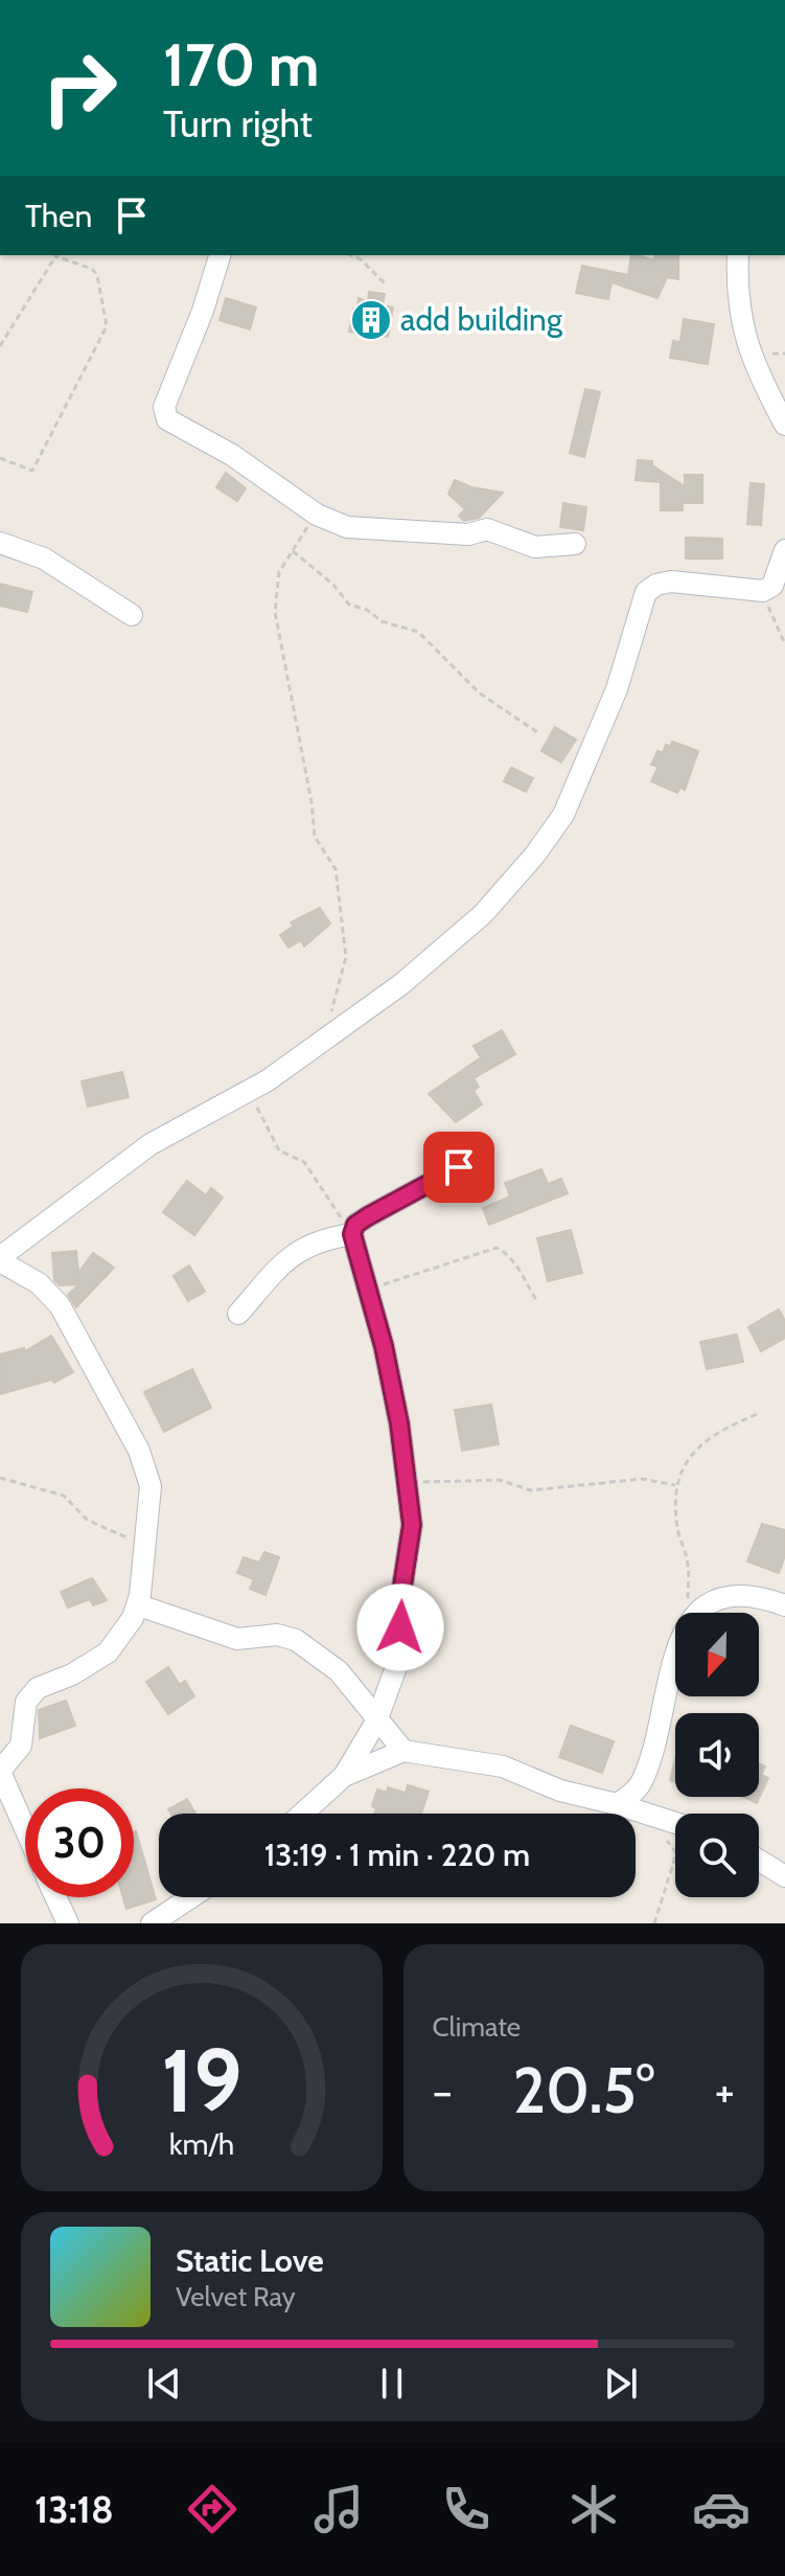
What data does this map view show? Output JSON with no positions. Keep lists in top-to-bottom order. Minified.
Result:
{"places":{"building":["add building"]},"north":"bottom","page":{"turn":["170 m","Turn right"],"then":"Then","limit":"30","trip":"13:19 · 1 min · 220 m","tile":"Climate","heat":["−","20.5°","+"],"song":["Static Love","Velvet Ray"],"tabs":"13:18","gauge":["19","km/h"]}}
